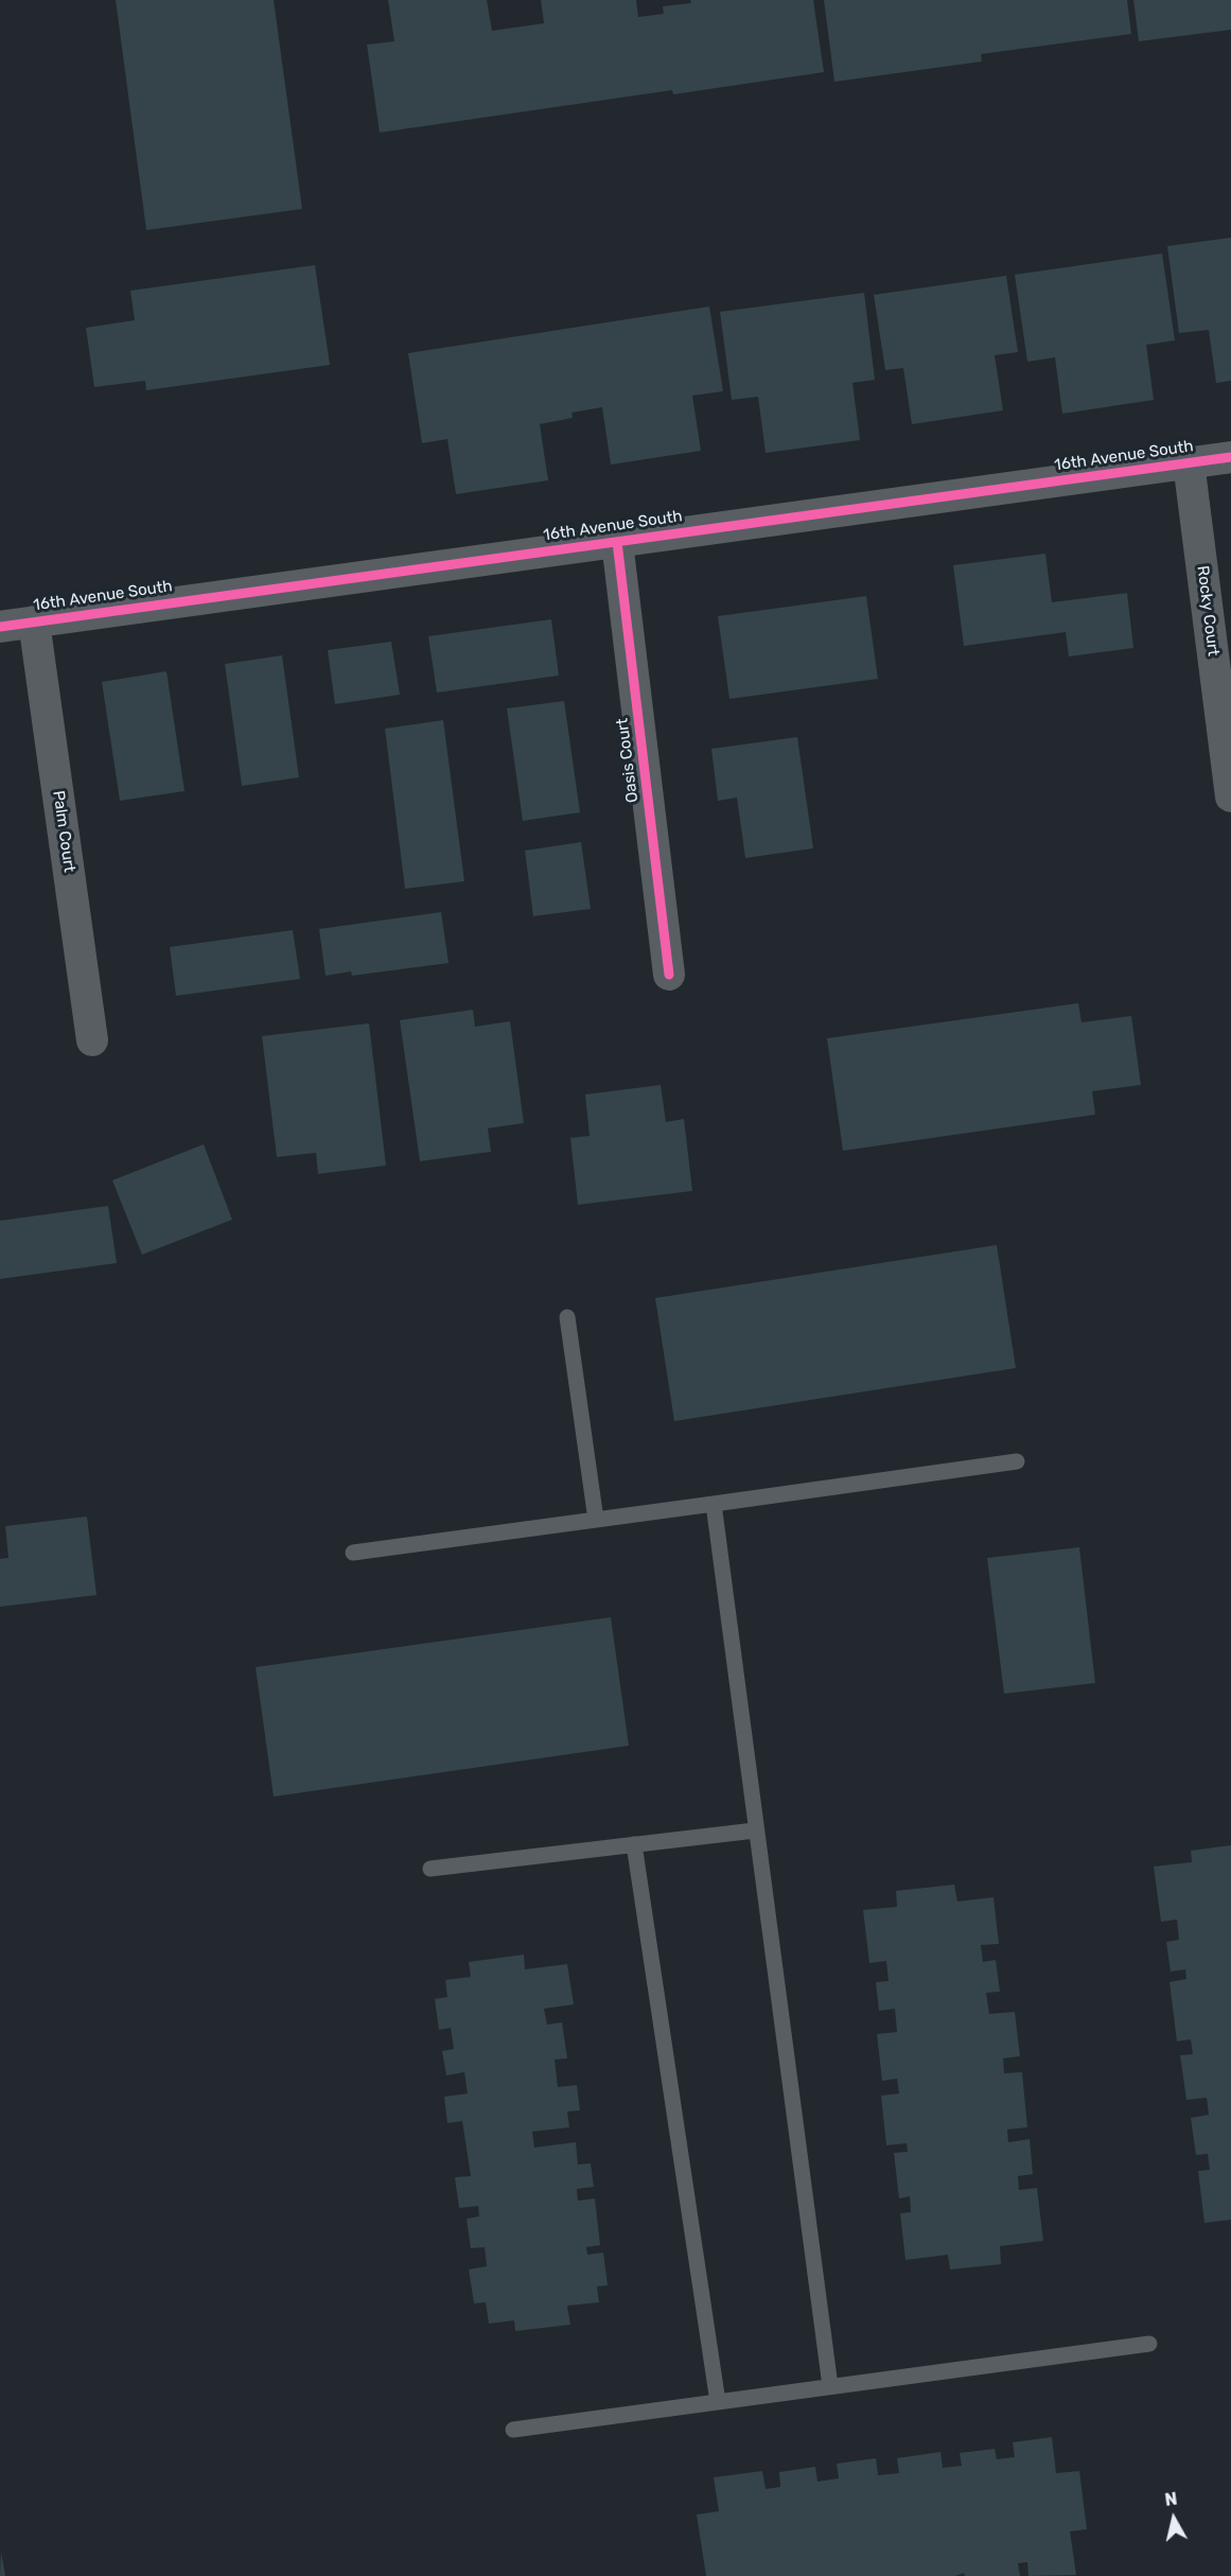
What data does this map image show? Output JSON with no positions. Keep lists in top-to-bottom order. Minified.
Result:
{"streets":{"street":["16th Avenue South","Rocky Court","Oasis Court","Palm Court"]},"crossings":[["16th Avenue South","Rocky Court"],["16th Avenue South","Oasis Court"],["16th Avenue South","Palm Court"]],"north":"top"}
